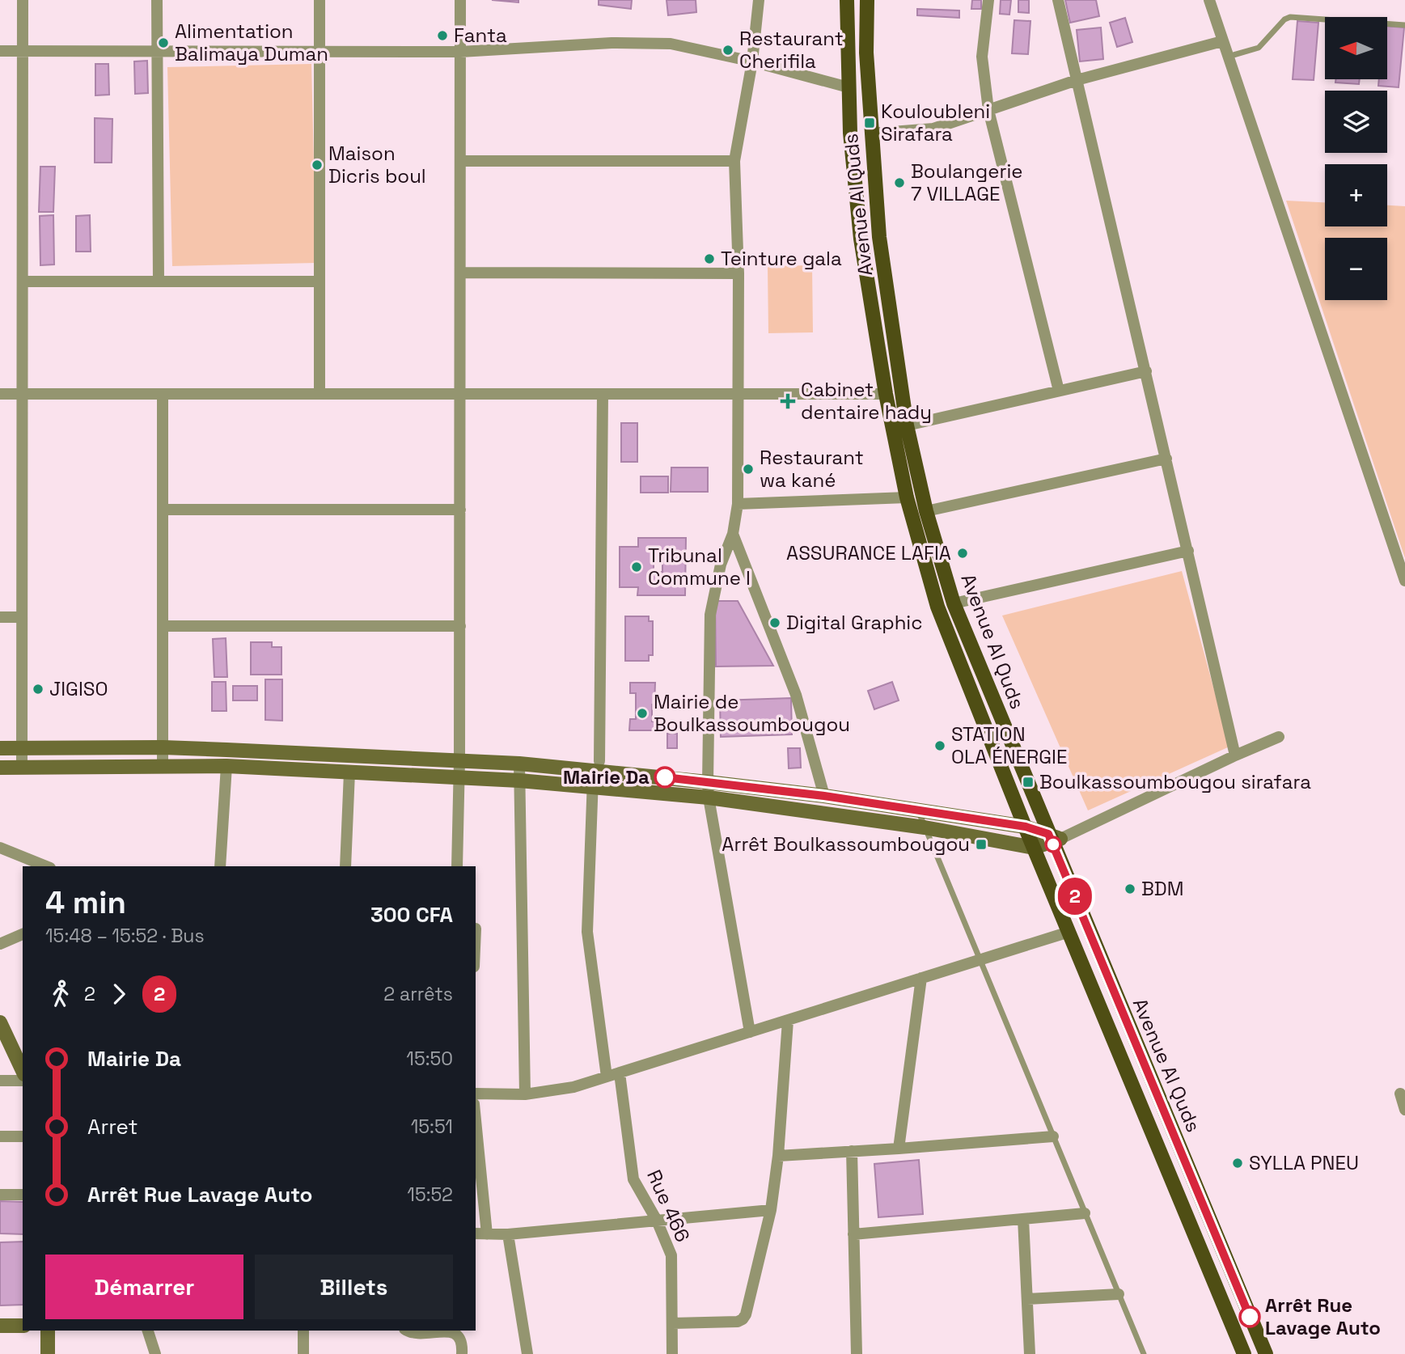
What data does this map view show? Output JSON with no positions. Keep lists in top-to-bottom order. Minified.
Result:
{"streets":{"main road":["Avenue Al Quds"],"street":["Rue 466"]},"places":{"other":["Fanta","Alimentation Balimaya Duman","Restaurant Cherifila","Maison Dicris boul","Boulangerie 7 VILLAGE","Teinture gala","Restaurant wa kané","ASSURANCE LAFIA","Tribunal Commune I","Digital Graphic","JIGISO","Mairie de Boulkassoumbougou","STATION OLA ÉNERGIE","Mairie Da","BDM","SYLLA PNEU","Arrêt Rue Lavage Auto"],"transit":["Kouloubleni Sirafara","Boulkassoumbougou sirafara","Arrêt Boulkassoumbougou"],"health":["Cabinet dentaire hady"]},"lines":["bus line 2"],"north":"left","page":{"on_map":"2","map_buttons":["+","−"],"heading":["4 min","15:48 – 15:52 · Bus","300 CFA"],"legs":["2","2","2 arrêts"],"list":[{"name":"Mairie Da","value":"15:50"},{"name":"Arret","value":"15:51"},{"name":"Arrêt Rue Lavage Auto","value":"15:52"}],"buttons":["Démarrer","Billets"]}}
